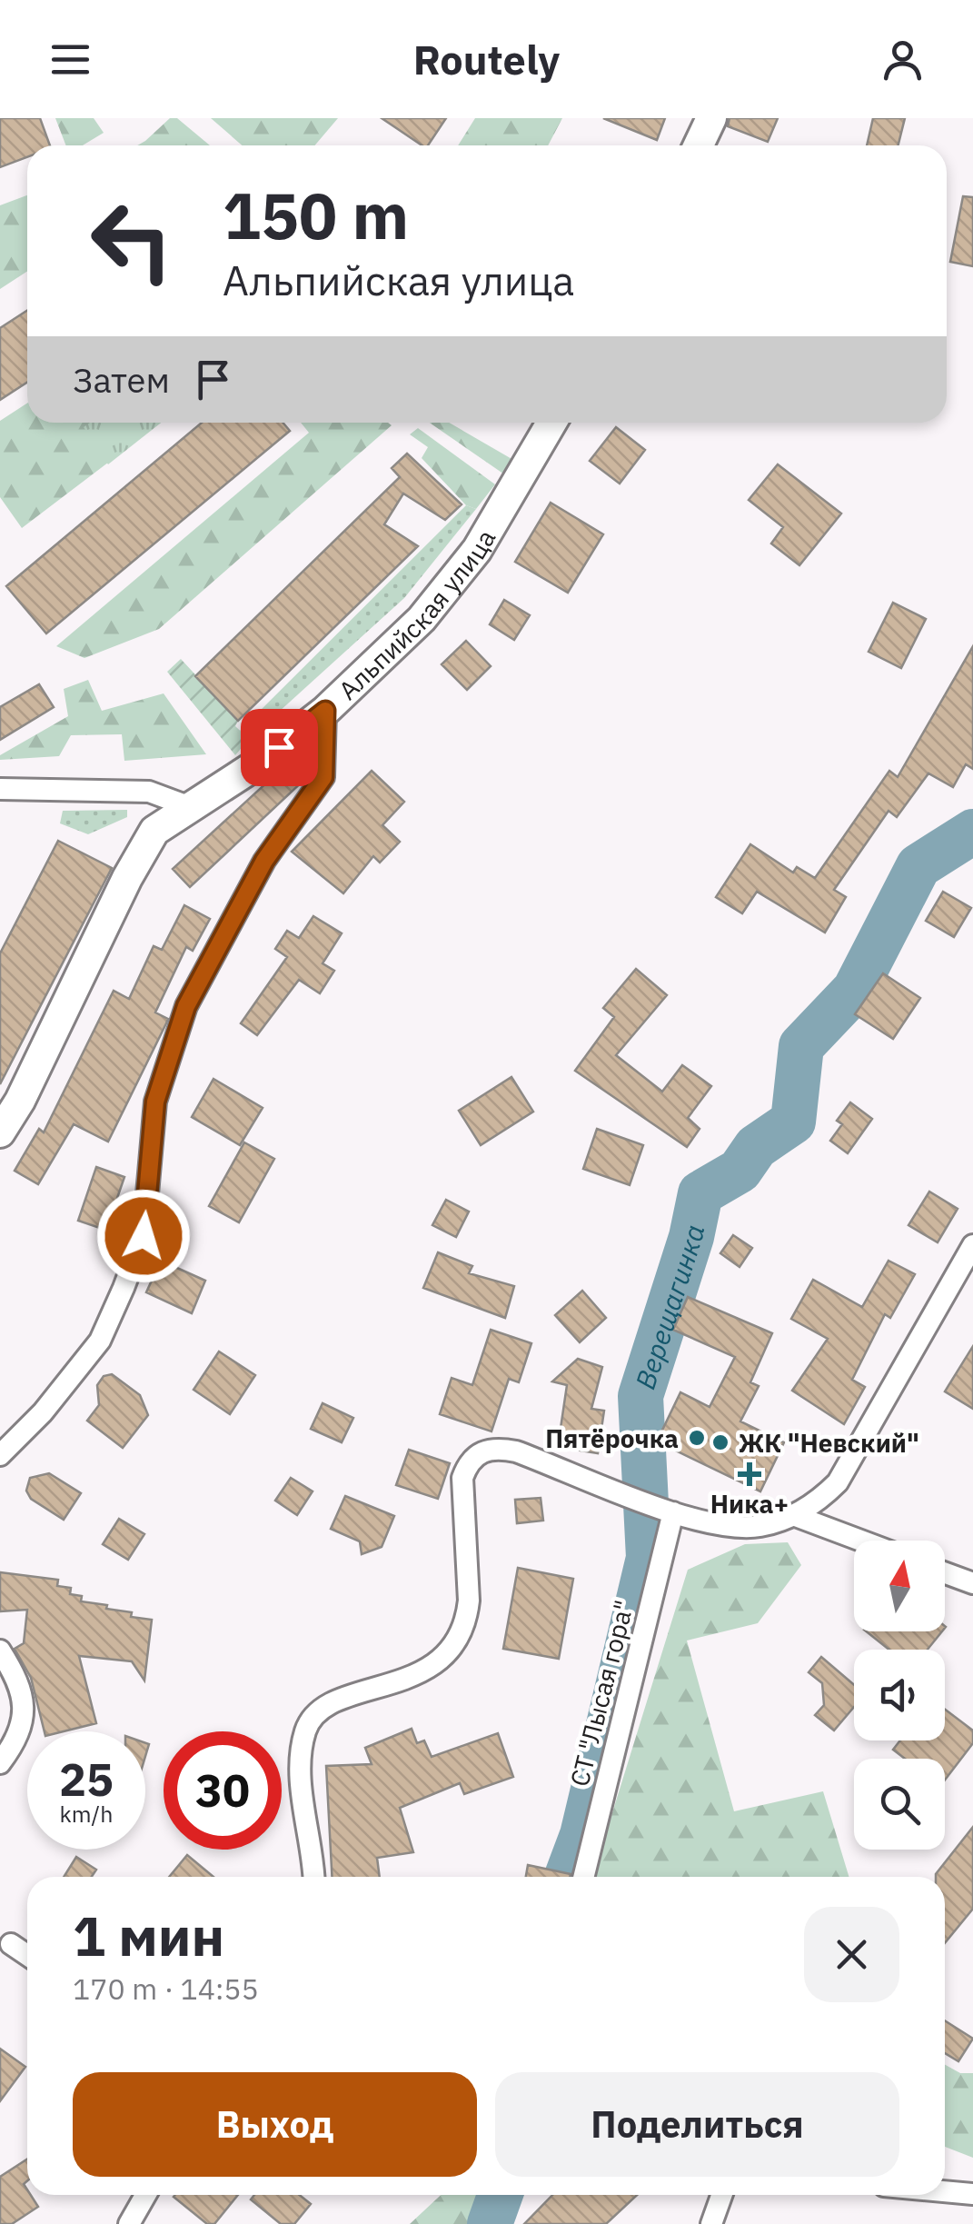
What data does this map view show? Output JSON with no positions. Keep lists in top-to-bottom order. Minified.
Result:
{"streets":{"street":["Альпийская улица","СТ \"Лысая гора\""]},"water":["Верещагинка"],"places":{"other":["Пятёрочка","ЖК \"Невский\""],"health":["Ника+"]},"north":"top","page":{"header":"Routely","turn":["150 m","Альпийская улица"],"then":"Затем","speed":"25 km/h","limit":"30","heading":["1 мин","170 m · 14:55"],"buttons":["Выход","Поделиться"]}}
